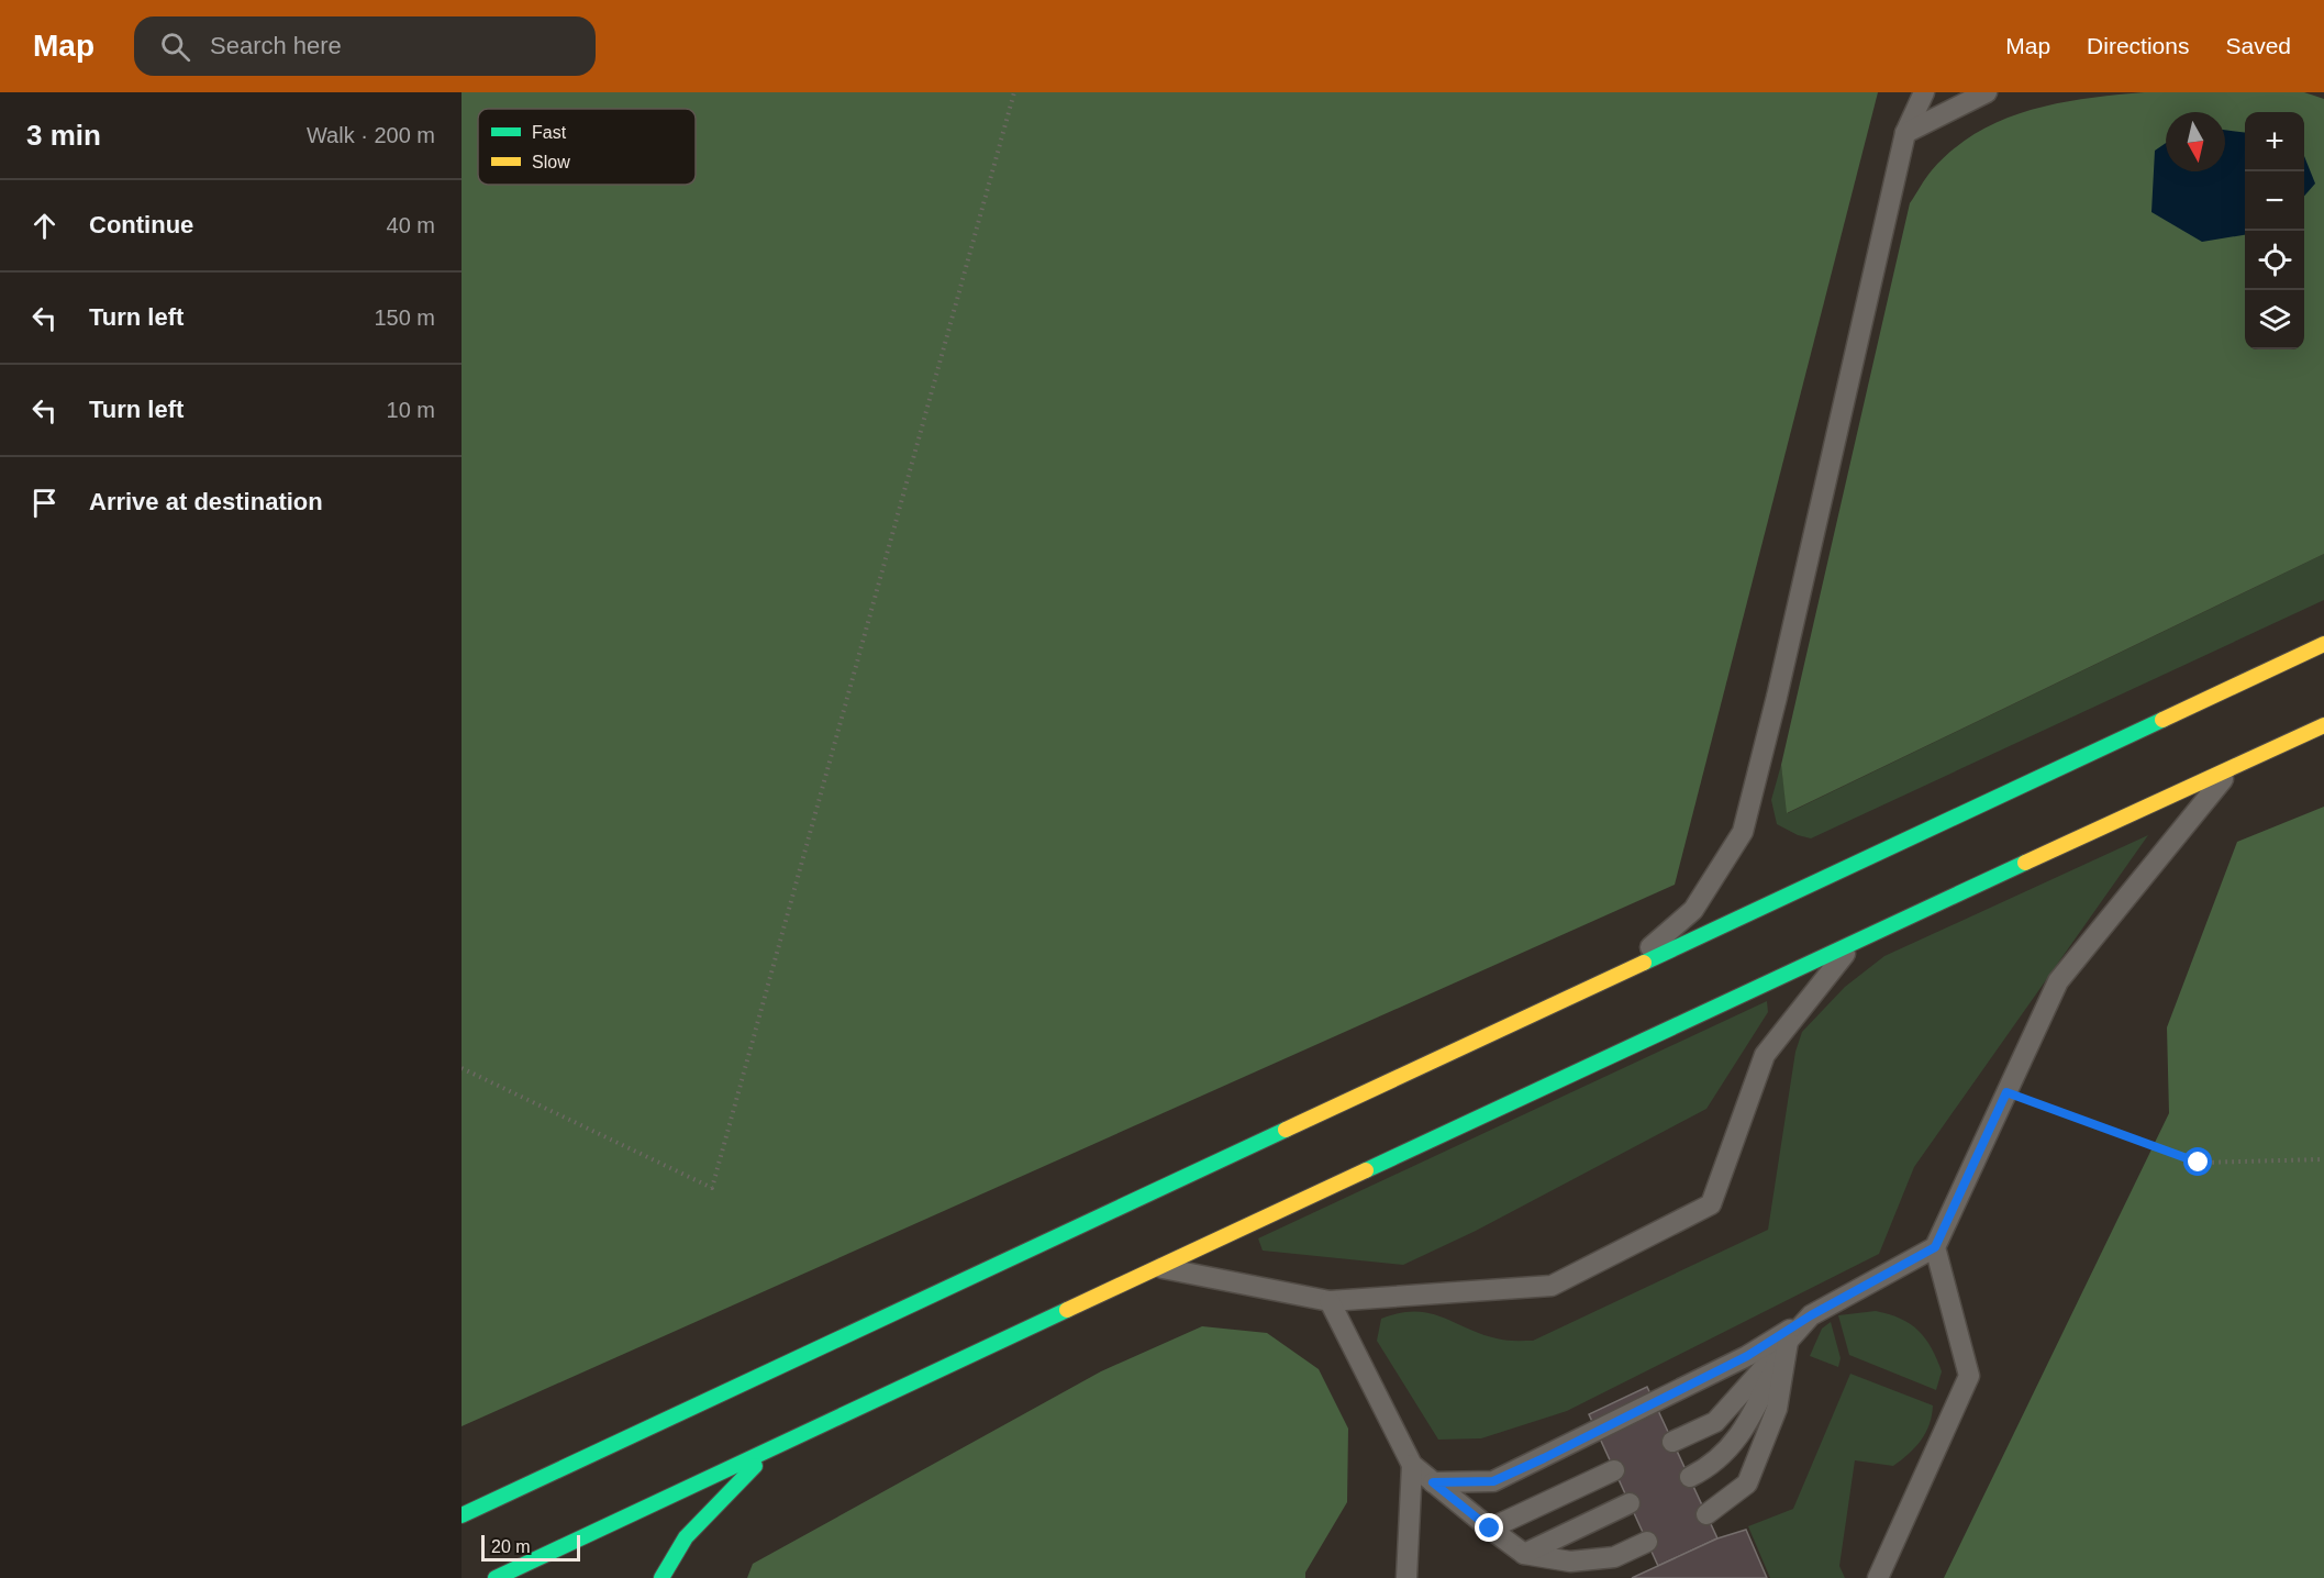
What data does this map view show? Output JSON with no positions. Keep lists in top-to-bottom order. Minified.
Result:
{"legend":["Fast","Slow"],"scale_bar":"20 m","north":"bottom","page":{"header":"Map","search":"Search here","nav":["Map","Directions","Saved"],"heading":["3 min","Walk · 200 m"],"map_buttons":["+","−"],"list":[["Continue","40 m"],["Turn left","150 m"],["Turn left","10 m"],"Arrive at destination"],"scale":"20 m"}}
